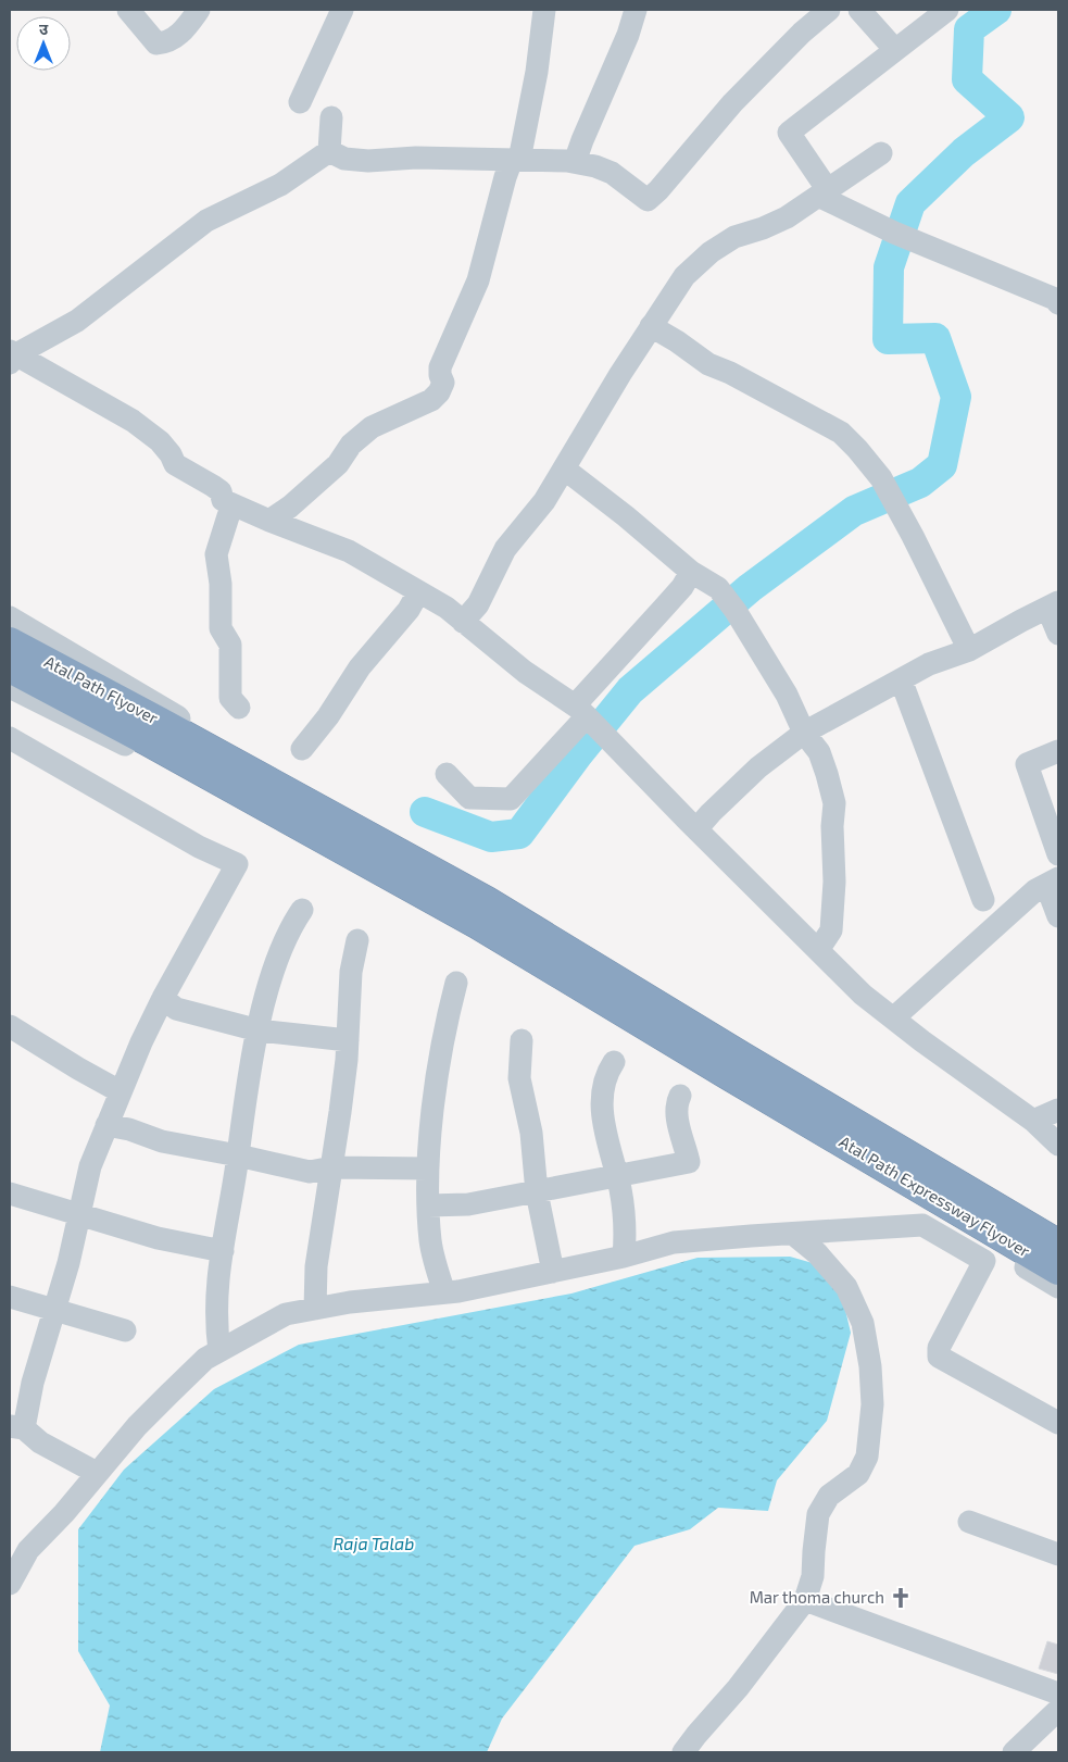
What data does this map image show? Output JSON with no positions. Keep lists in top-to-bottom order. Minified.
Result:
{"streets":{"highway":["Atal Path Flyover","Atal Path Expressway Flyover"]},"crossings":[["Atal Path Flyover","Atal Path Expressway Flyover"]],"water":["Raja Talab"],"places":{"church":["Mar thoma church"]},"north":"top"}
